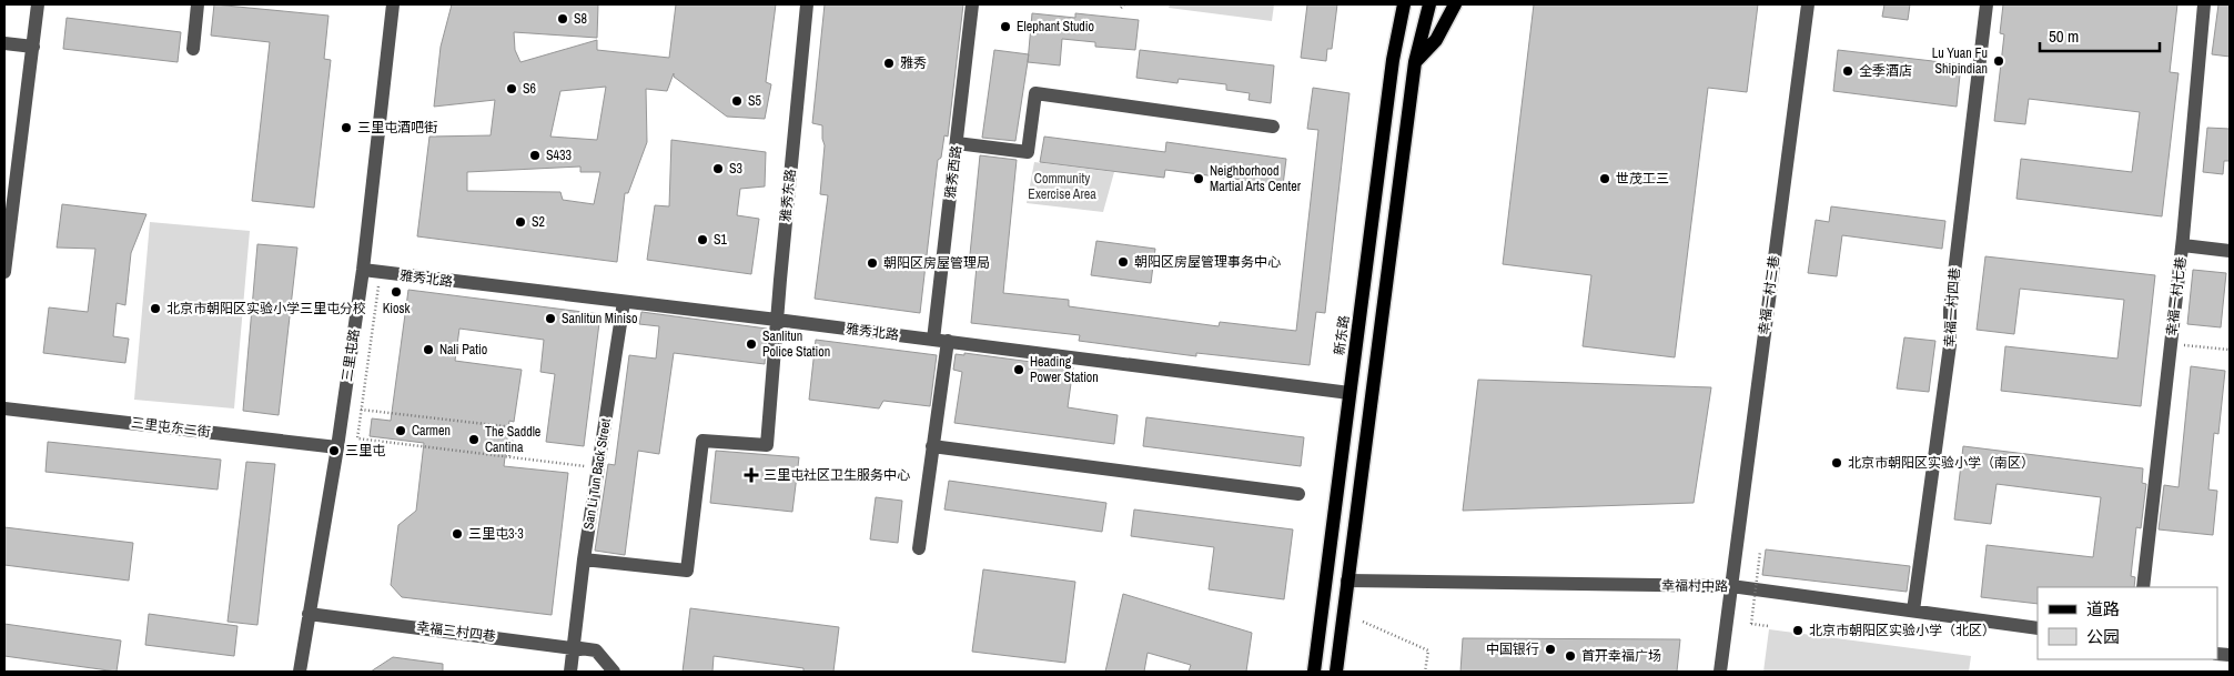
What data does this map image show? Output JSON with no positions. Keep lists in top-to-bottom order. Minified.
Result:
{"streets":{"main road":["新东路"],"street":["雅秀西路","雅秀东路","雅秀北路","幸福一村三巷","幸福一村七巷","幸福一村四巷","三里屯路","三里屯东二街","San Li Tun Back Street","幸福村中路","幸福三村四巷"]},"crossings":[["雅秀西路","雅秀北路"],["雅秀东路","雅秀北路"],["雅秀东路","San Li Tun Back Street"],["雅秀北路","新东路"],["雅秀北路","三里屯路"],["雅秀北路","San Li Tun Back Street"],["幸福一村三巷","幸福村中路"],["幸福一村四巷","幸福村中路"],["三里屯路","三里屯东二街"],["三里屯路","幸福三村四巷"],["San Li Tun Back Street","幸福三村四巷"]],"parks":["Community Exercise Area"],"places":{"other":["S8","Elephant Studio","Lu Yuan Fu Shipindian","雅秀","全季酒店","S6","S5","三里屯酒吧街","S433","S3","Neighborhood Martial Arts Center","世茂工三","S2","S1","朝阳区房屋管理事务中心","朝阳区房屋管理局","Kiosk","北京市朝阳区实验小学三里屯分校","Sanlitun Miniso","Sanlitun Police Station","Nali Patio","Heading Power Station","Carmen","The Saddle Cantina","三里屯","北京市朝阳区实验小学（南区）","三里屯3·3","北京市朝阳区实验小学（北区）","中国银行","首开幸福广场"],"health":["三里屯社区卫生服务中心"]},"legend":["道路","公园"],"scale_bar":"50 m"}
